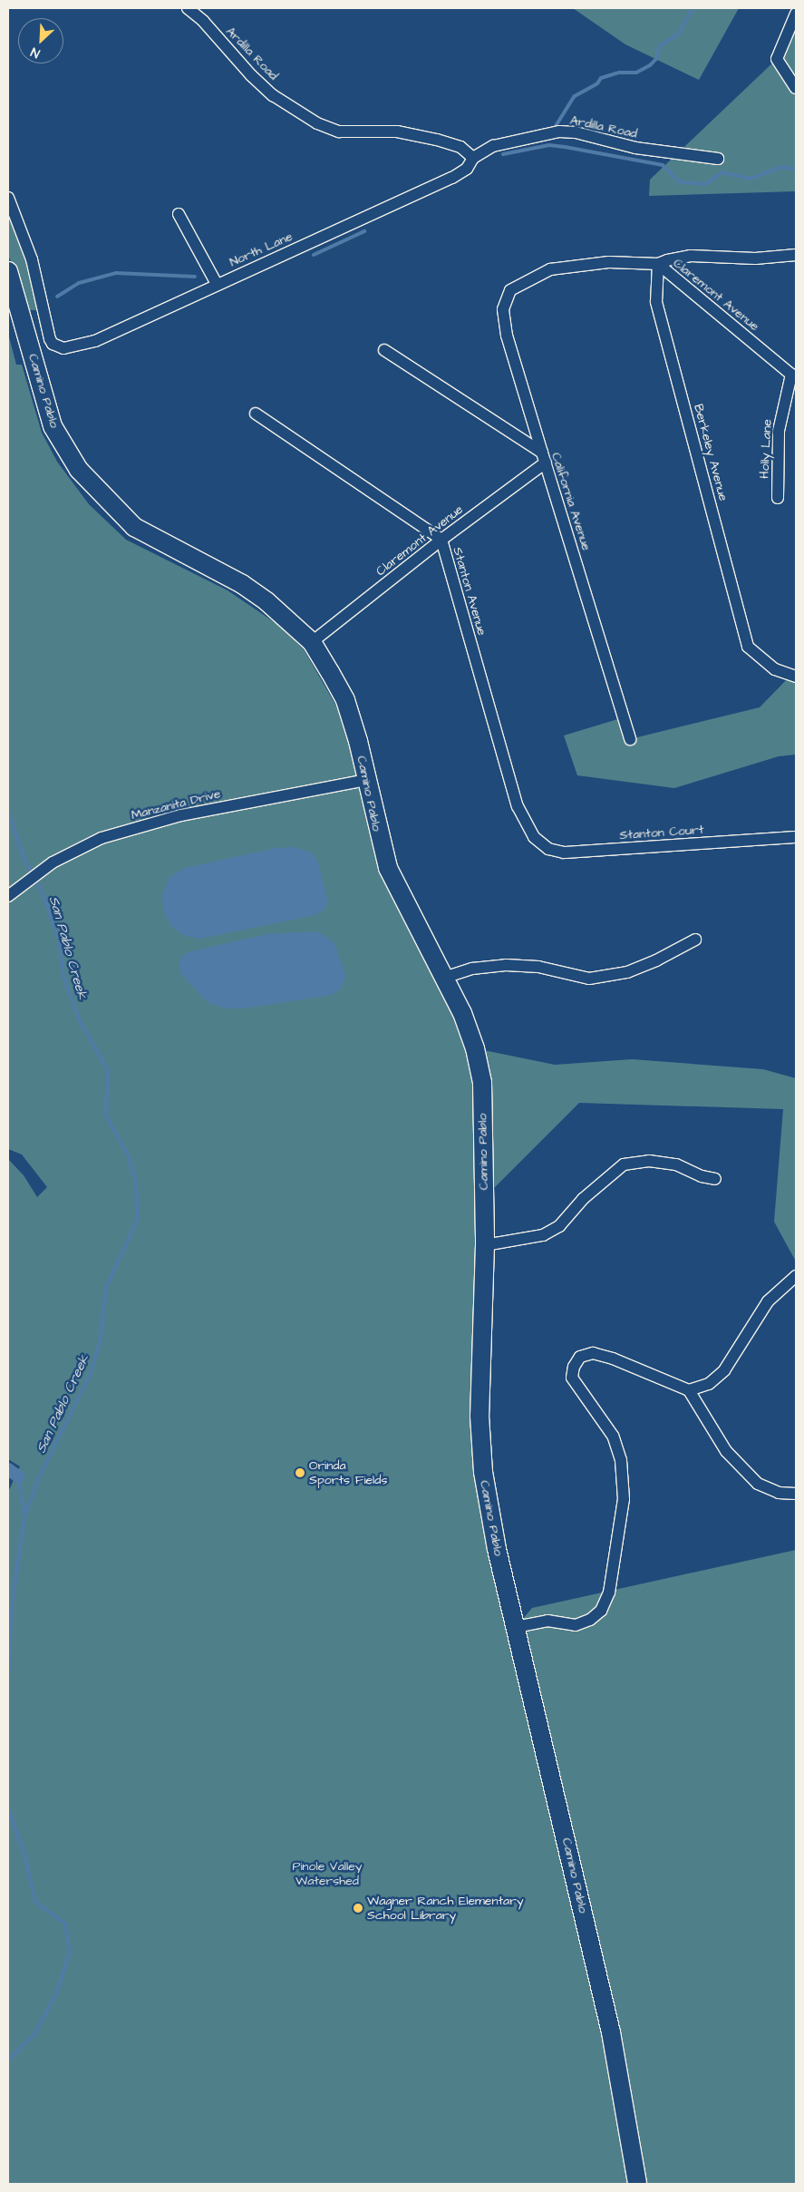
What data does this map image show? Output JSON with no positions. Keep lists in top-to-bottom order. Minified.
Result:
{"streets":{"main road":["Camino Pablo"],"street":["Ardilla Road","North Lane","Claremont Avenue","Holly Lane","Berkeley Avenue","California Avenue","Stanton Avenue","Manzanita Drive","Stanton Court"]},"crossings":[["Ardilla Road","North Lane"],["North Lane","Camino Pablo"],["Claremont Avenue","Camino Pablo"],["Claremont Avenue","Holly Lane"],["Claremont Avenue","Berkeley Avenue"],["Claremont Avenue","California Avenue"],["Claremont Avenue","Stanton Avenue"],["Camino Pablo","Manzanita Drive"],["Stanton Avenue","Stanton Court"]],"water":["San Pablo Creek"],"parks":["Pinole Valley Watershed"],"places":["Orinda Sports Fields","Wagner Ranch Elementary School Library"],"north":"bottom left"}
